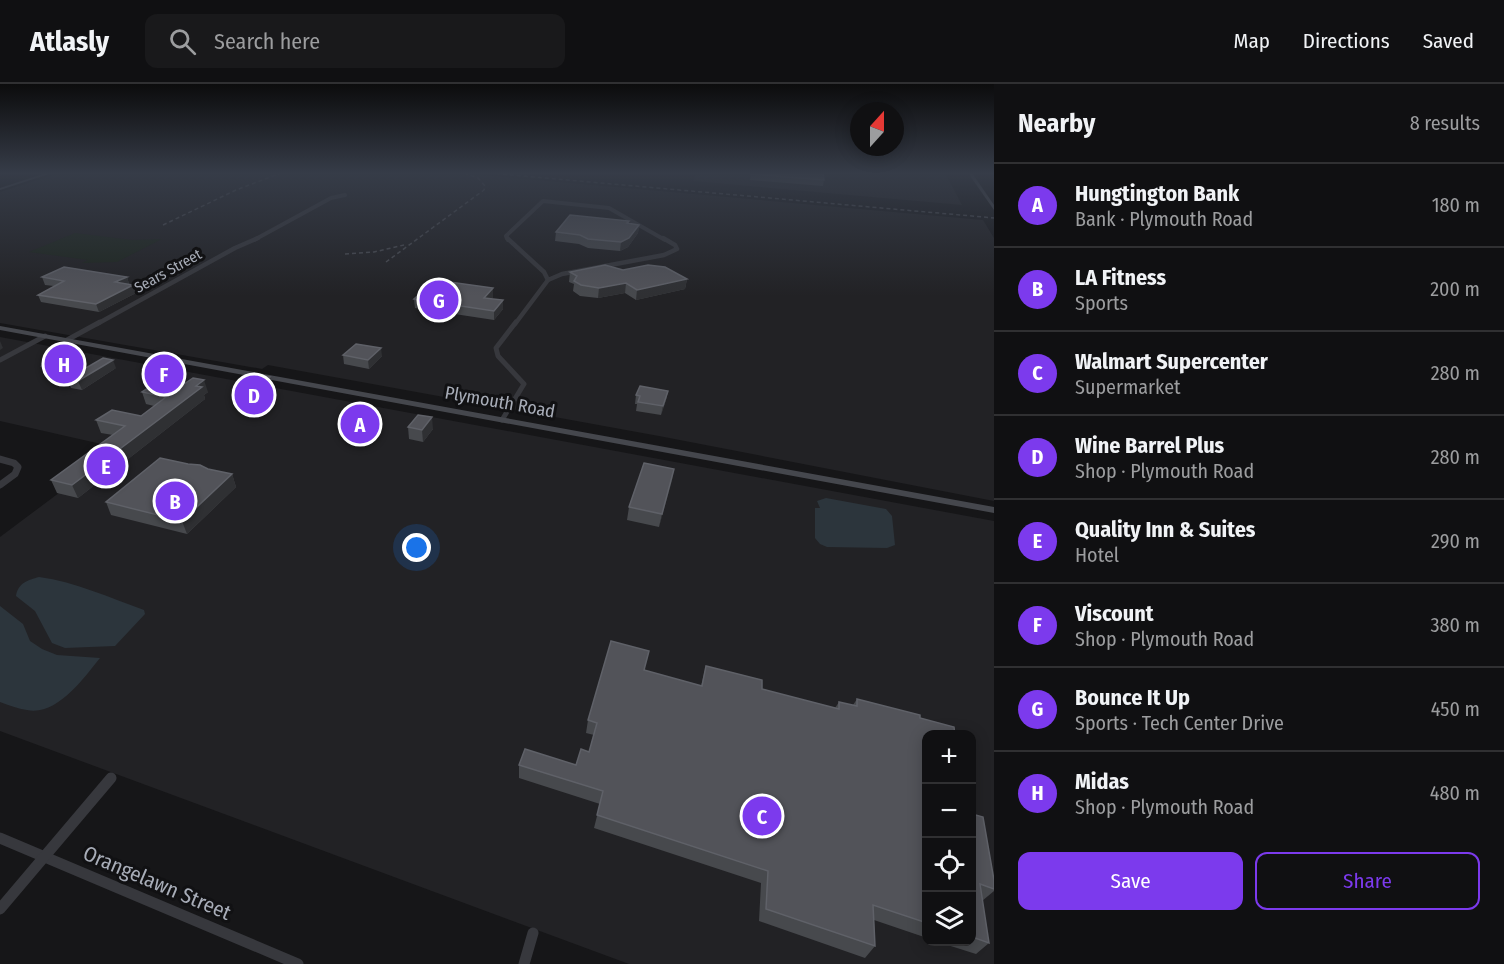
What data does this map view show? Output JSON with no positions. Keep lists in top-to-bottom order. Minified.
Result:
{"streets":{"main road":["Plymouth Road"],"street":["Sears Street","Orangelawn Street"]},"crossings":[["Sears Street","Plymouth Road"]],"north":"top","page":{"header":"Atlasly","search":"Search here","nav":["Map","Directions","Saved"],"heading":["Nearby","8 results"],"list":[{"mark":"A","name":"Hungtington Bank","note":"Bank · Plymouth Road","value":"180 m"},{"mark":"B","name":"LA Fitness","note":"Sports","value":"200 m"},{"mark":"C","name":"Walmart Supercenter","note":"Supermarket","value":"280 m"},{"mark":"D","name":"Wine Barrel Plus","note":"Shop · Plymouth Road","value":"280 m"},{"mark":"E","name":"Quality Inn & Suites","note":"Hotel","value":"290 m"},{"mark":"F","name":"Viscount","note":"Shop · Plymouth Road","value":"380 m"},{"mark":"G","name":"Bounce It Up","note":"Sports · Tech Center Drive","value":"450 m"},{"mark":"H","name":"Midas","note":"Shop · Plymouth Road","value":"480 m"}],"pins":["G","H","F","D","A","E","B","C"],"map_buttons":["+","−"],"buttons":["Save","Share"]}}
